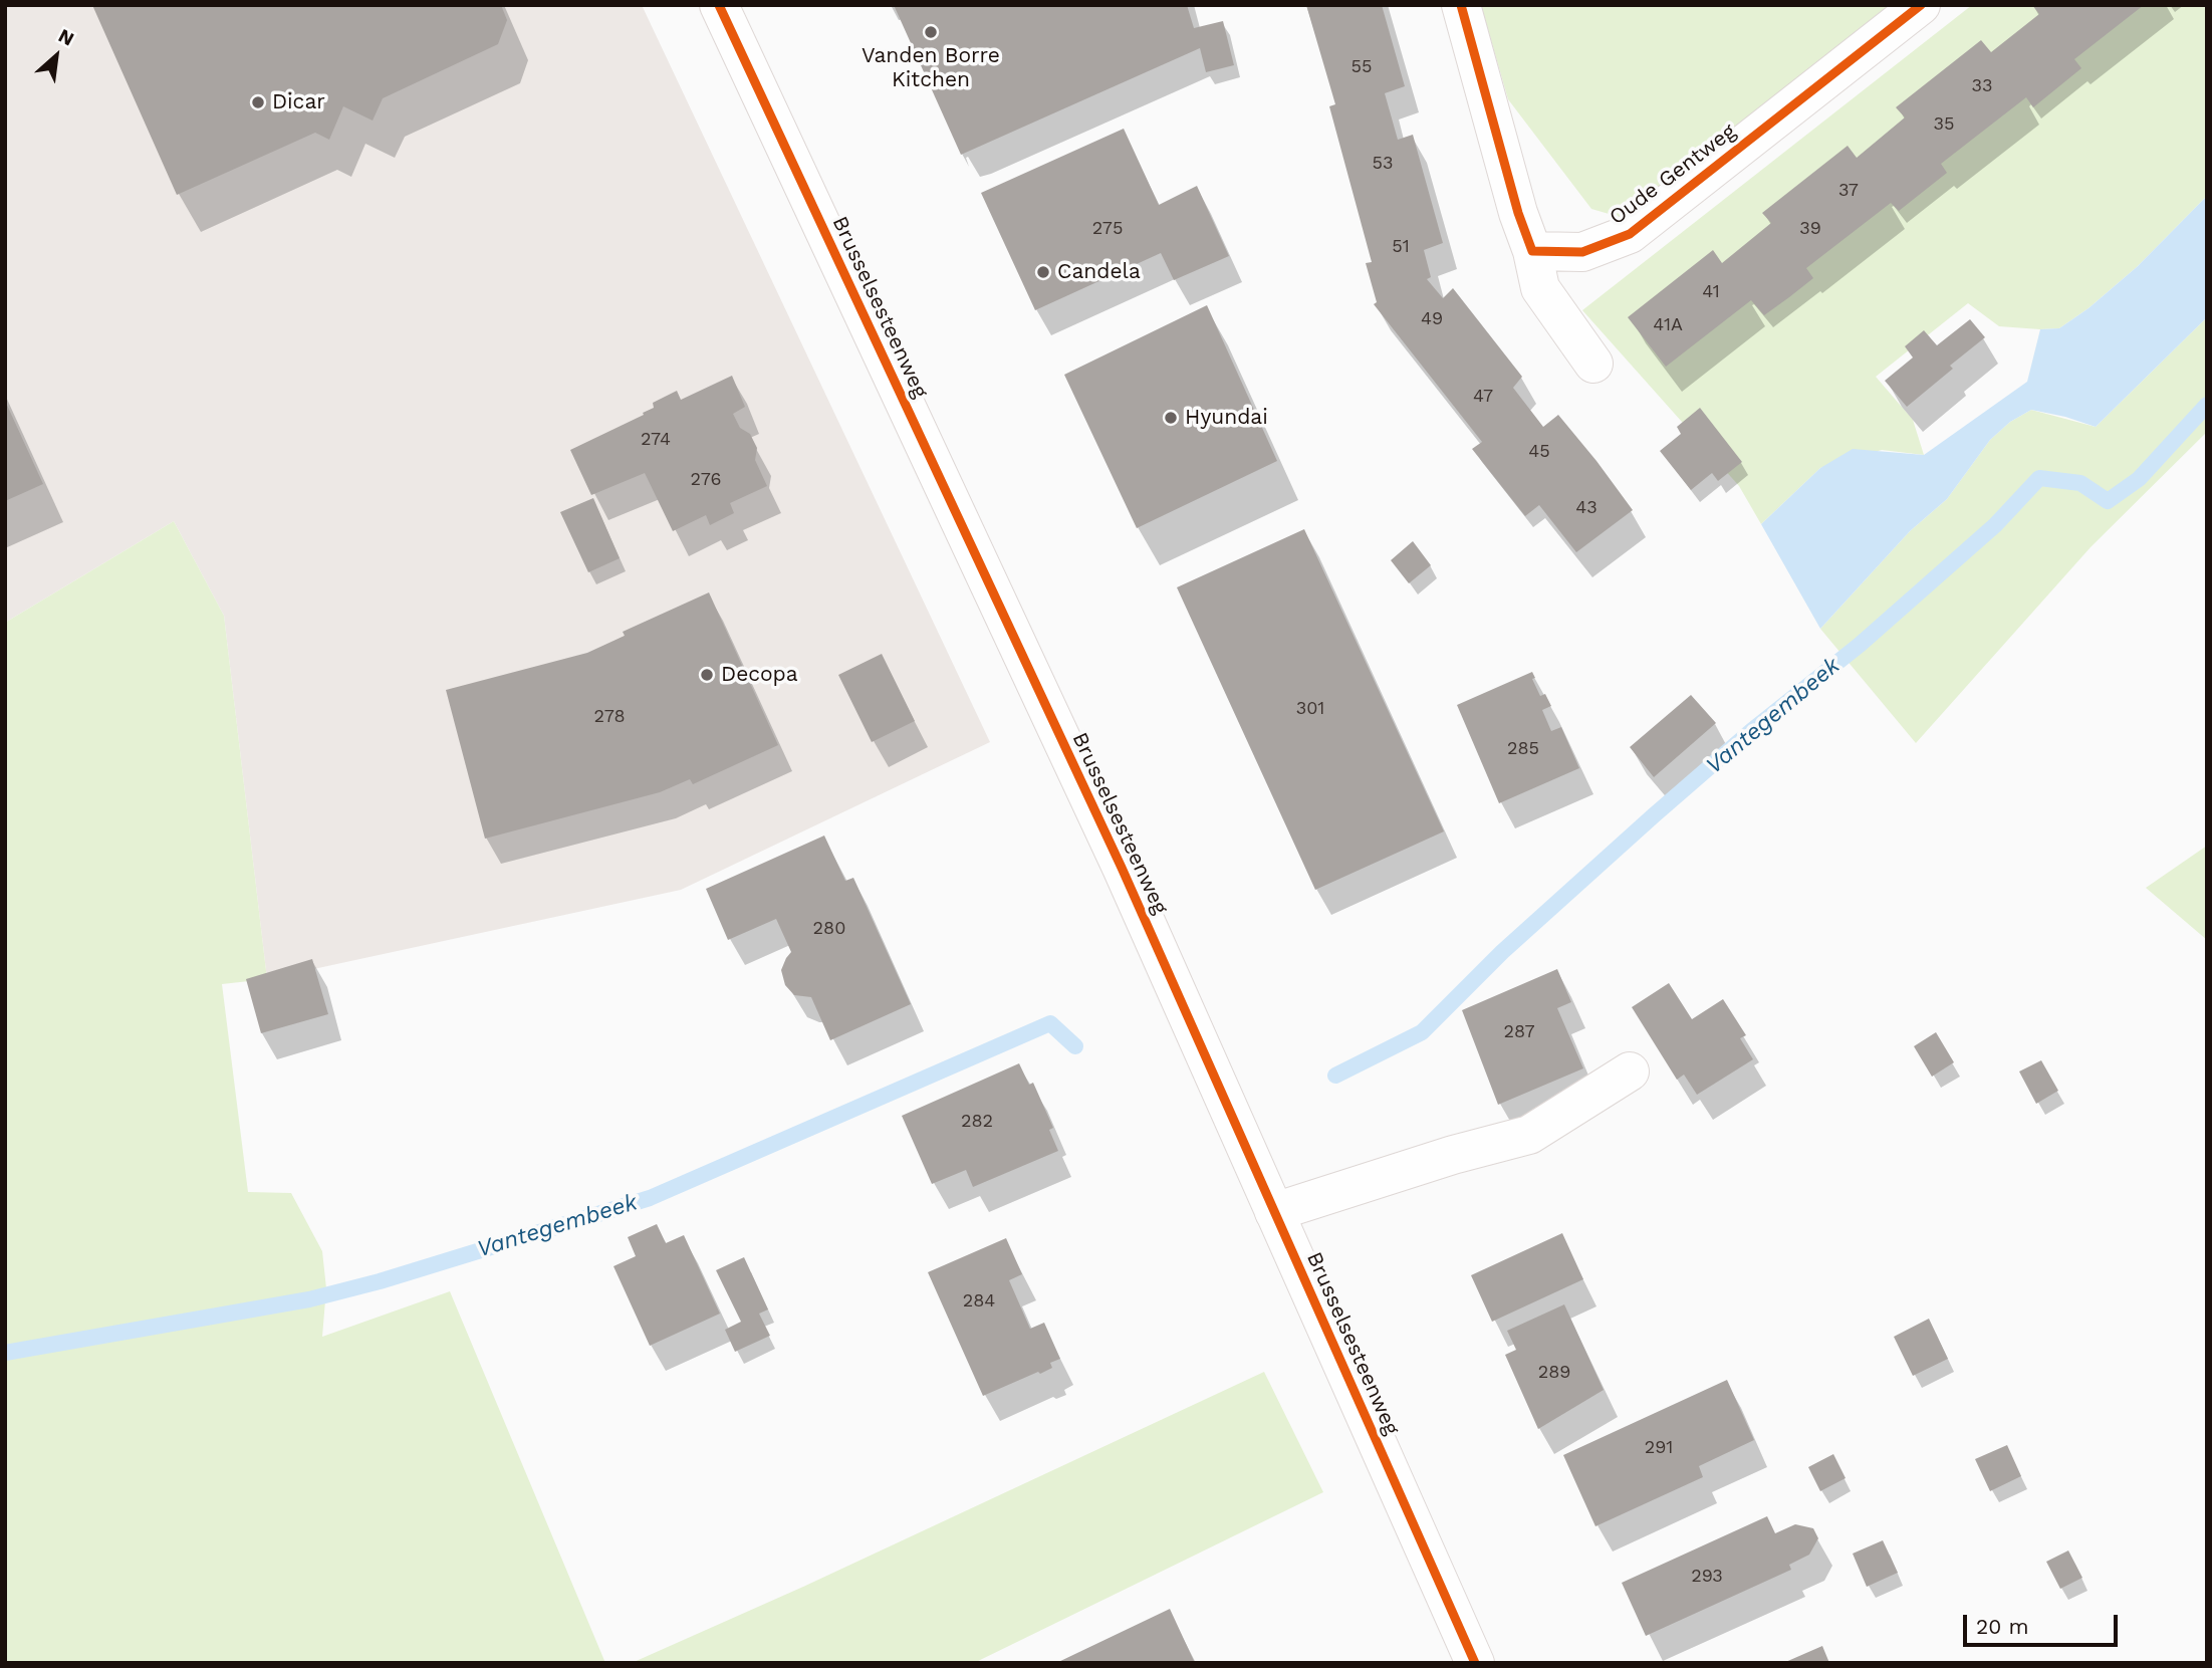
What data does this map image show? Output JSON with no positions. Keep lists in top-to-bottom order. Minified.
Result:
{"streets":{"main road":["Oude Gentweg","Brusselsesteenweg"]},"water":["Vantegembeek"],"places":["Vanden Borre Kitchen","Dicar","Candela","Hyundai","Decopa"],"house_numbers":["55","33","35","53","37","275","39","51","41","49","41A","47","274","45","276","43","301","278","285","280","287","282","284","289","291","293"],"scale_bar":"20 m","north":"top right"}
